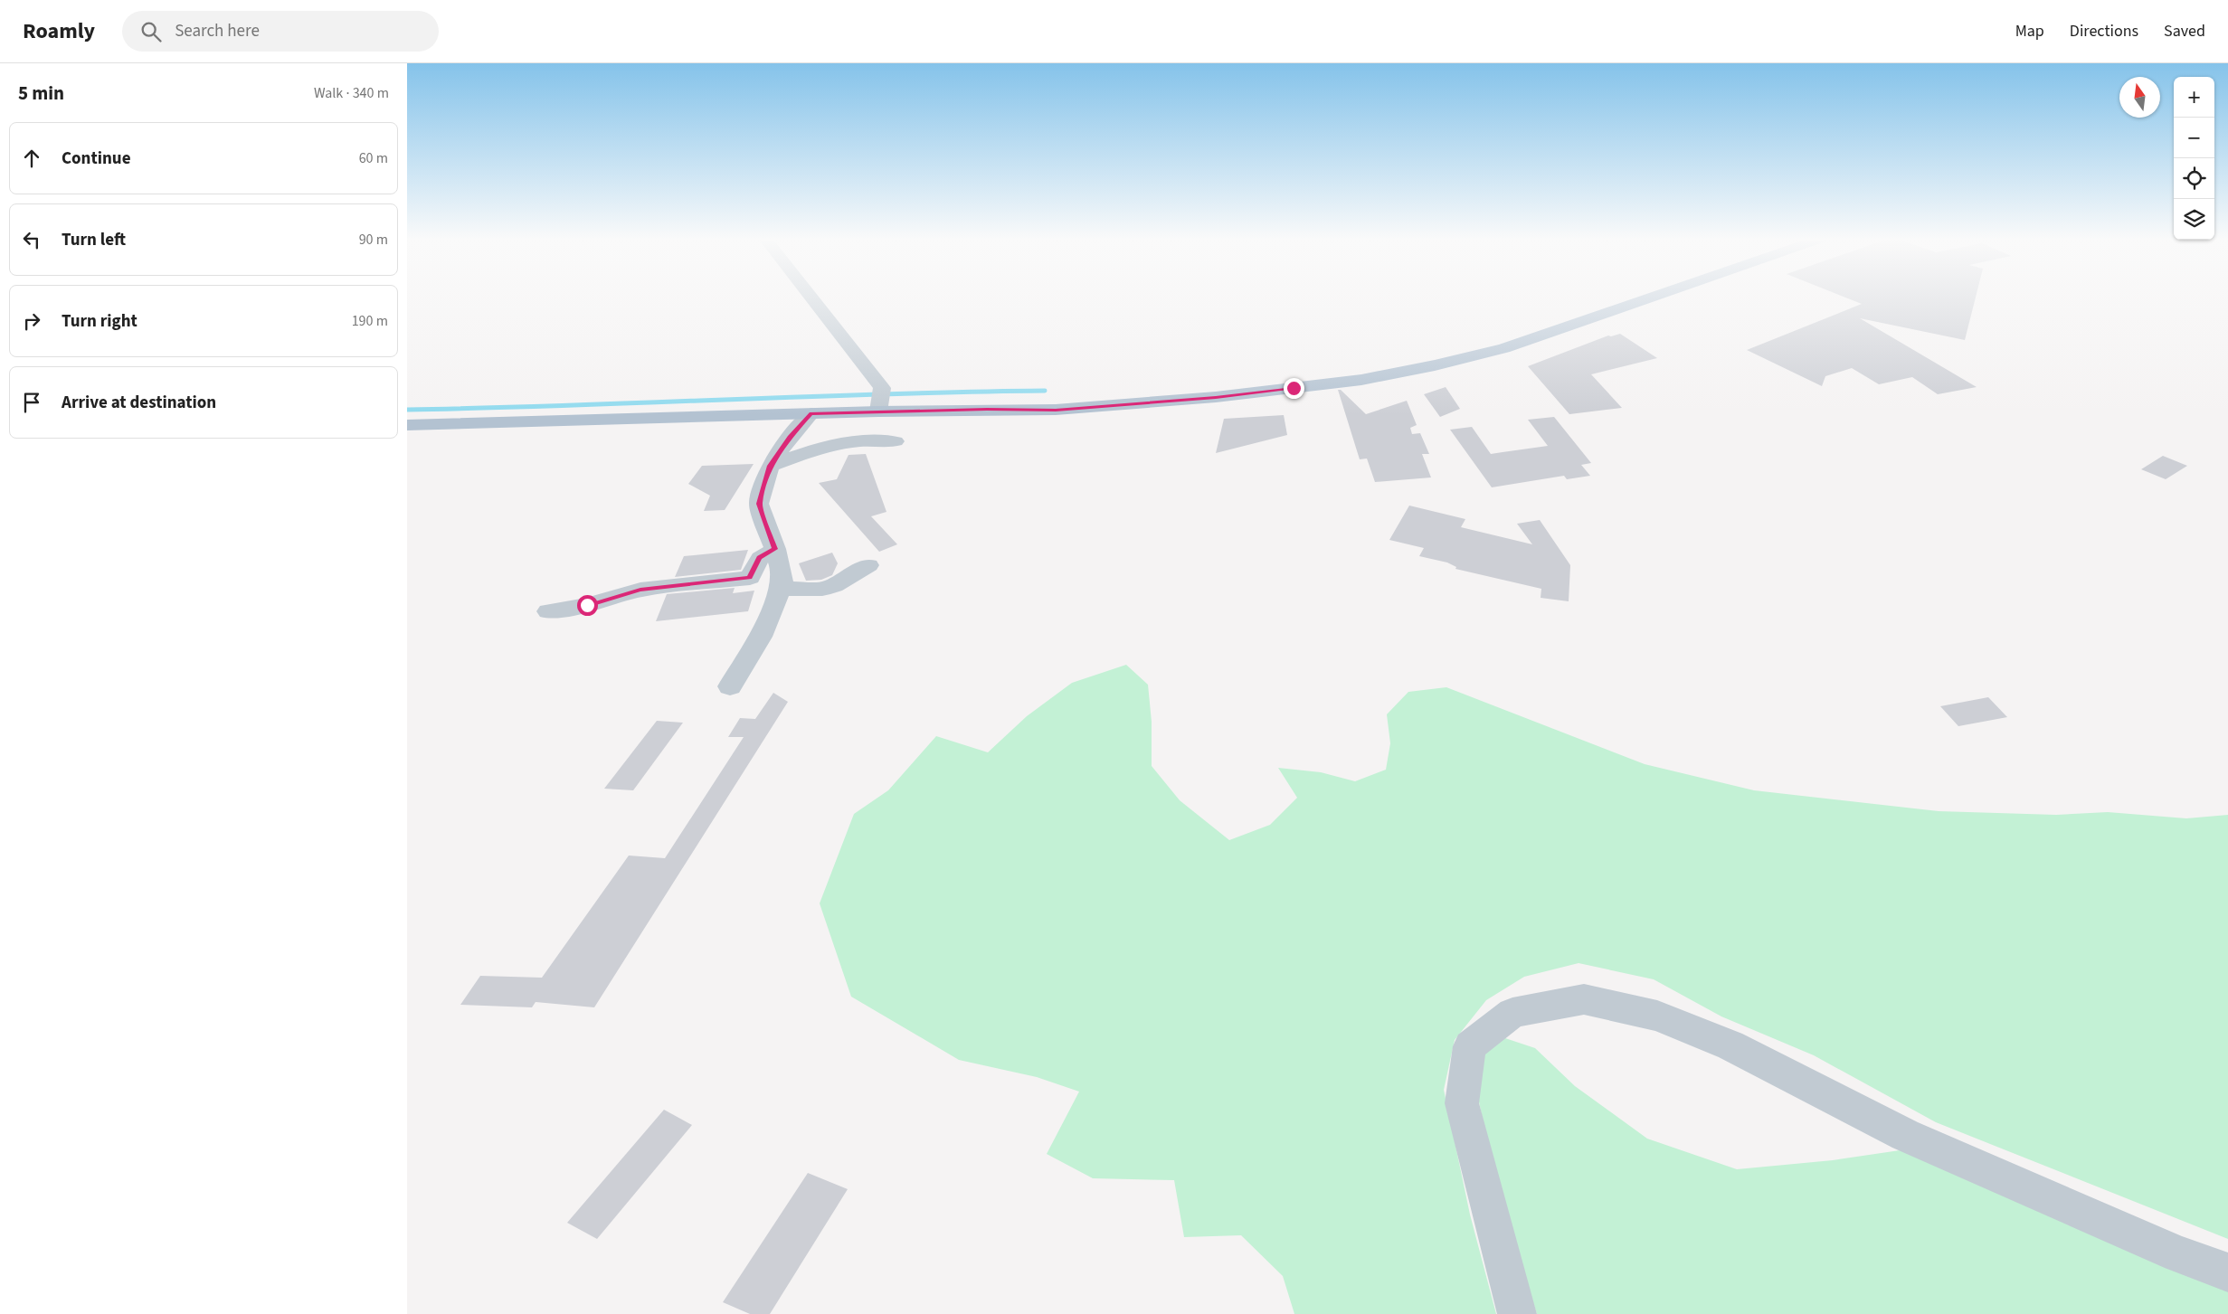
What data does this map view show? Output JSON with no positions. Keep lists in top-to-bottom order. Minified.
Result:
{"north":"top","page":{"header":"Roamly","search":"Search here","nav":["Map","Directions","Saved"],"heading":["5 min","Walk · 340 m"],"map_buttons":["+","−"],"list":[["Continue","60 m"],["Turn left","90 m"],["Turn right","190 m"],"Arrive at destination"]}}
